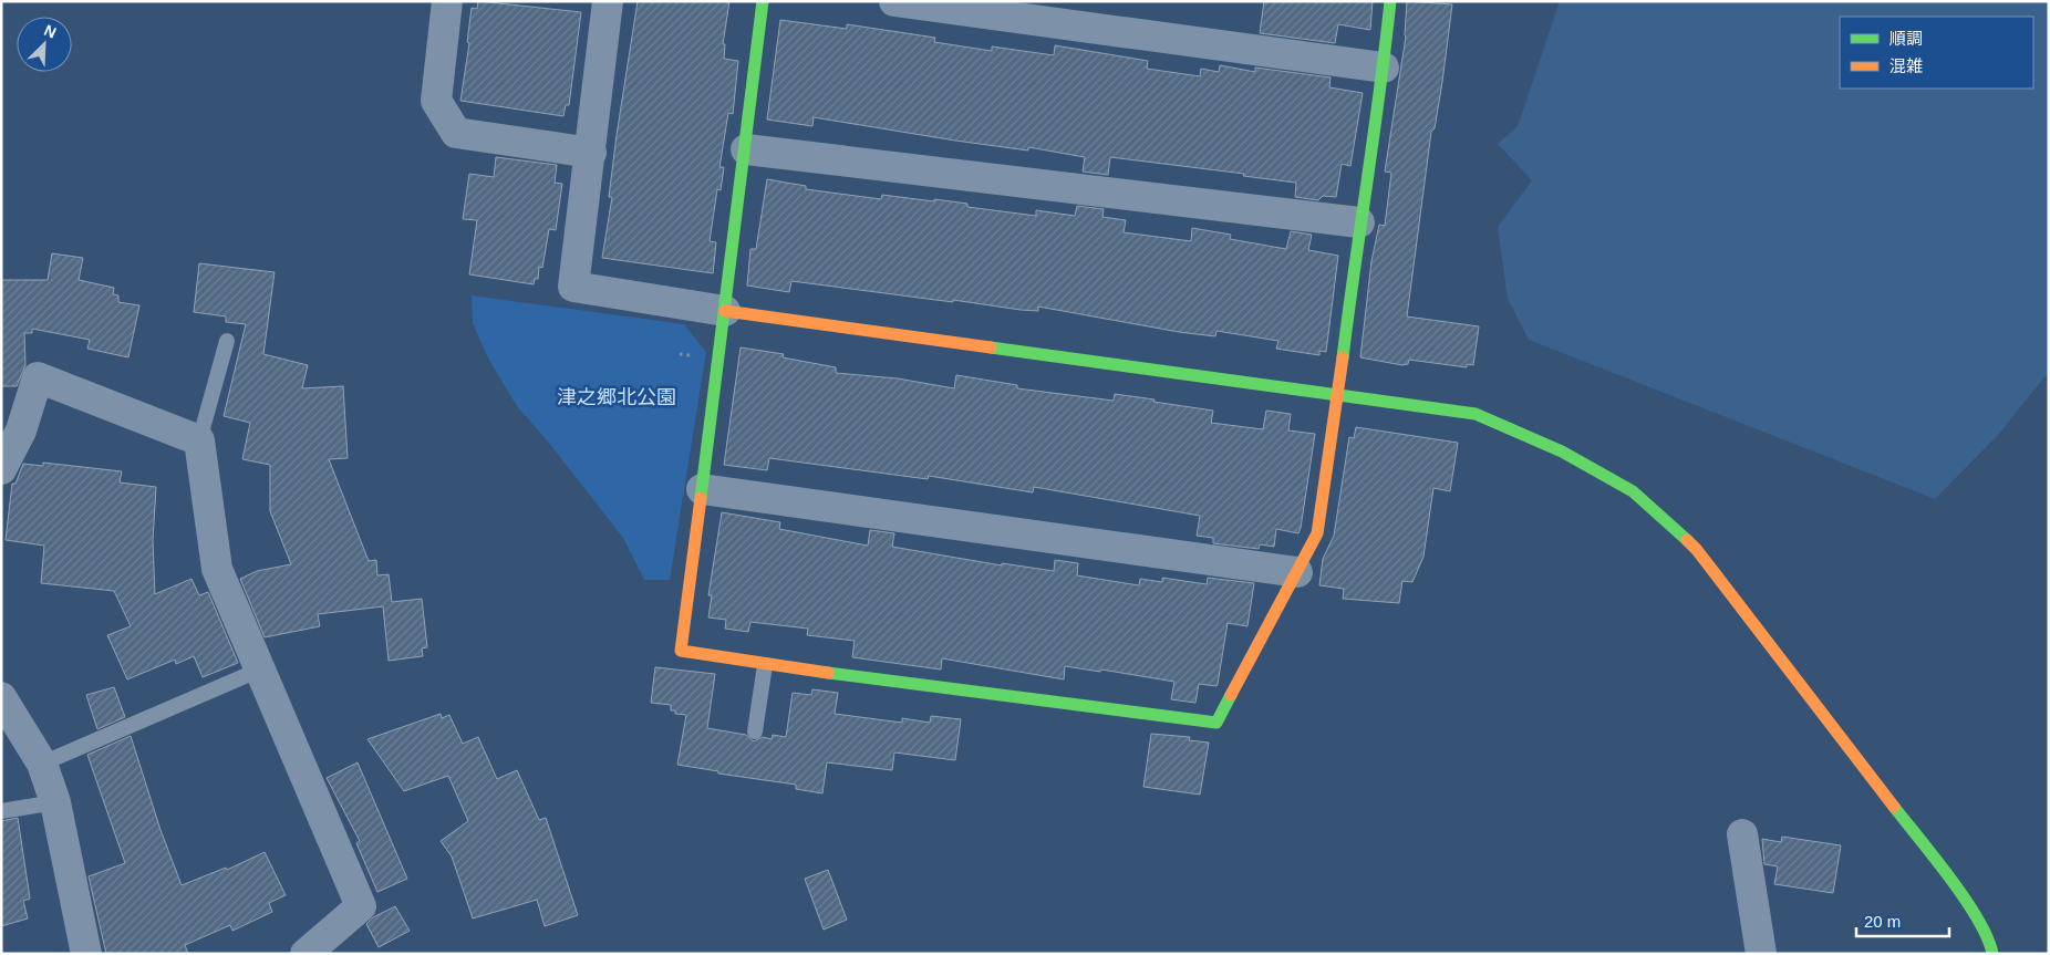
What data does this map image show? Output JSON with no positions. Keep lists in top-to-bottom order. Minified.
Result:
{"parks":["津之郷北公園"],"legend":["順調","混雑"],"scale_bar":"20 m","north":"top right"}
